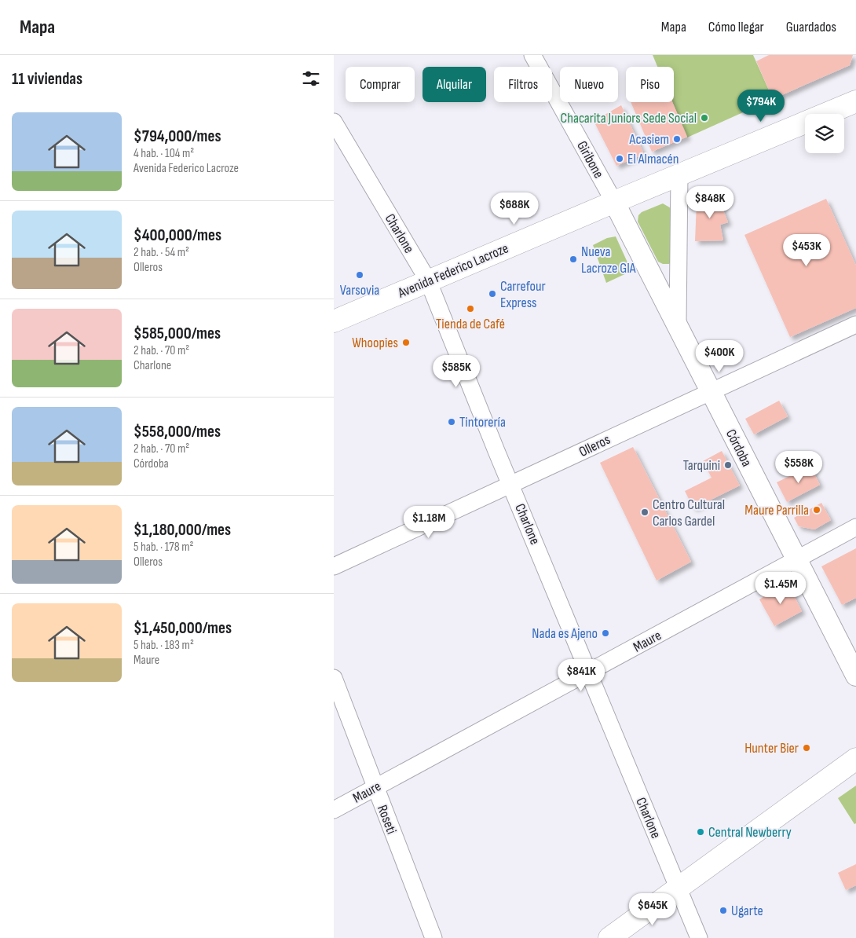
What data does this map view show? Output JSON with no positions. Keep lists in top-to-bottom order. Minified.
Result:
{"streets":{"main road":["Avenida Federico Lacroze"],"street":["Giribone","Charlone","Olleros","Córdoba","Maure","Roseti"]},"crossings":[["Giribone","Avenida Federico Lacroze"],["Giribone","Córdoba"],["Charlone","Avenida Federico Lacroze"],["Charlone","Olleros"],["Charlone","Maure"],["Avenida Federico Lacroze","Córdoba"],["Olleros","Córdoba"],["Córdoba","Maure"],["Maure","Roseti"]],"places":["Chacarita Juniors Sede Social","Acasiem","El Almacén","Nueva Lacroze GIA","Varsovia","Carrefour Express","Tienda de Café","Whoopies","Tintorería","Tarquini","Maure Parrilla","Centro Cultural Carlos Gardel","Nada es Ajeno","Hunter Bier","Central Newberry","Ugarte"],"page":{"header":"Mapa","nav":["Mapa","Cómo llegar","Guardados"],"heading":"11 viviendas","chip":["Comprar","Alquilar","Filtros","Nuevo","Piso"],"price":["$794K","$848K","$688K","$453K","$400K","$585K","$558K","$1.18M","$1.45M","$841K","$645K"],"list":[{"name":"$794,000/mes","note":"4 hab. · 104 m² · Avenida Federico Lacroze"},{"name":"$400,000/mes","note":"2 hab. · 54 m² · Olleros"},{"name":"$585,000/mes","note":"2 hab. · 70 m² · Charlone"},{"name":"$558,000/mes","note":"2 hab. · 70 m² · Córdoba"},{"name":"$1,180,000/mes","note":"5 hab. · 178 m² · Olleros"},{"name":"$1,450,000/mes","note":"5 hab. · 183 m² · Maure"}]}}
